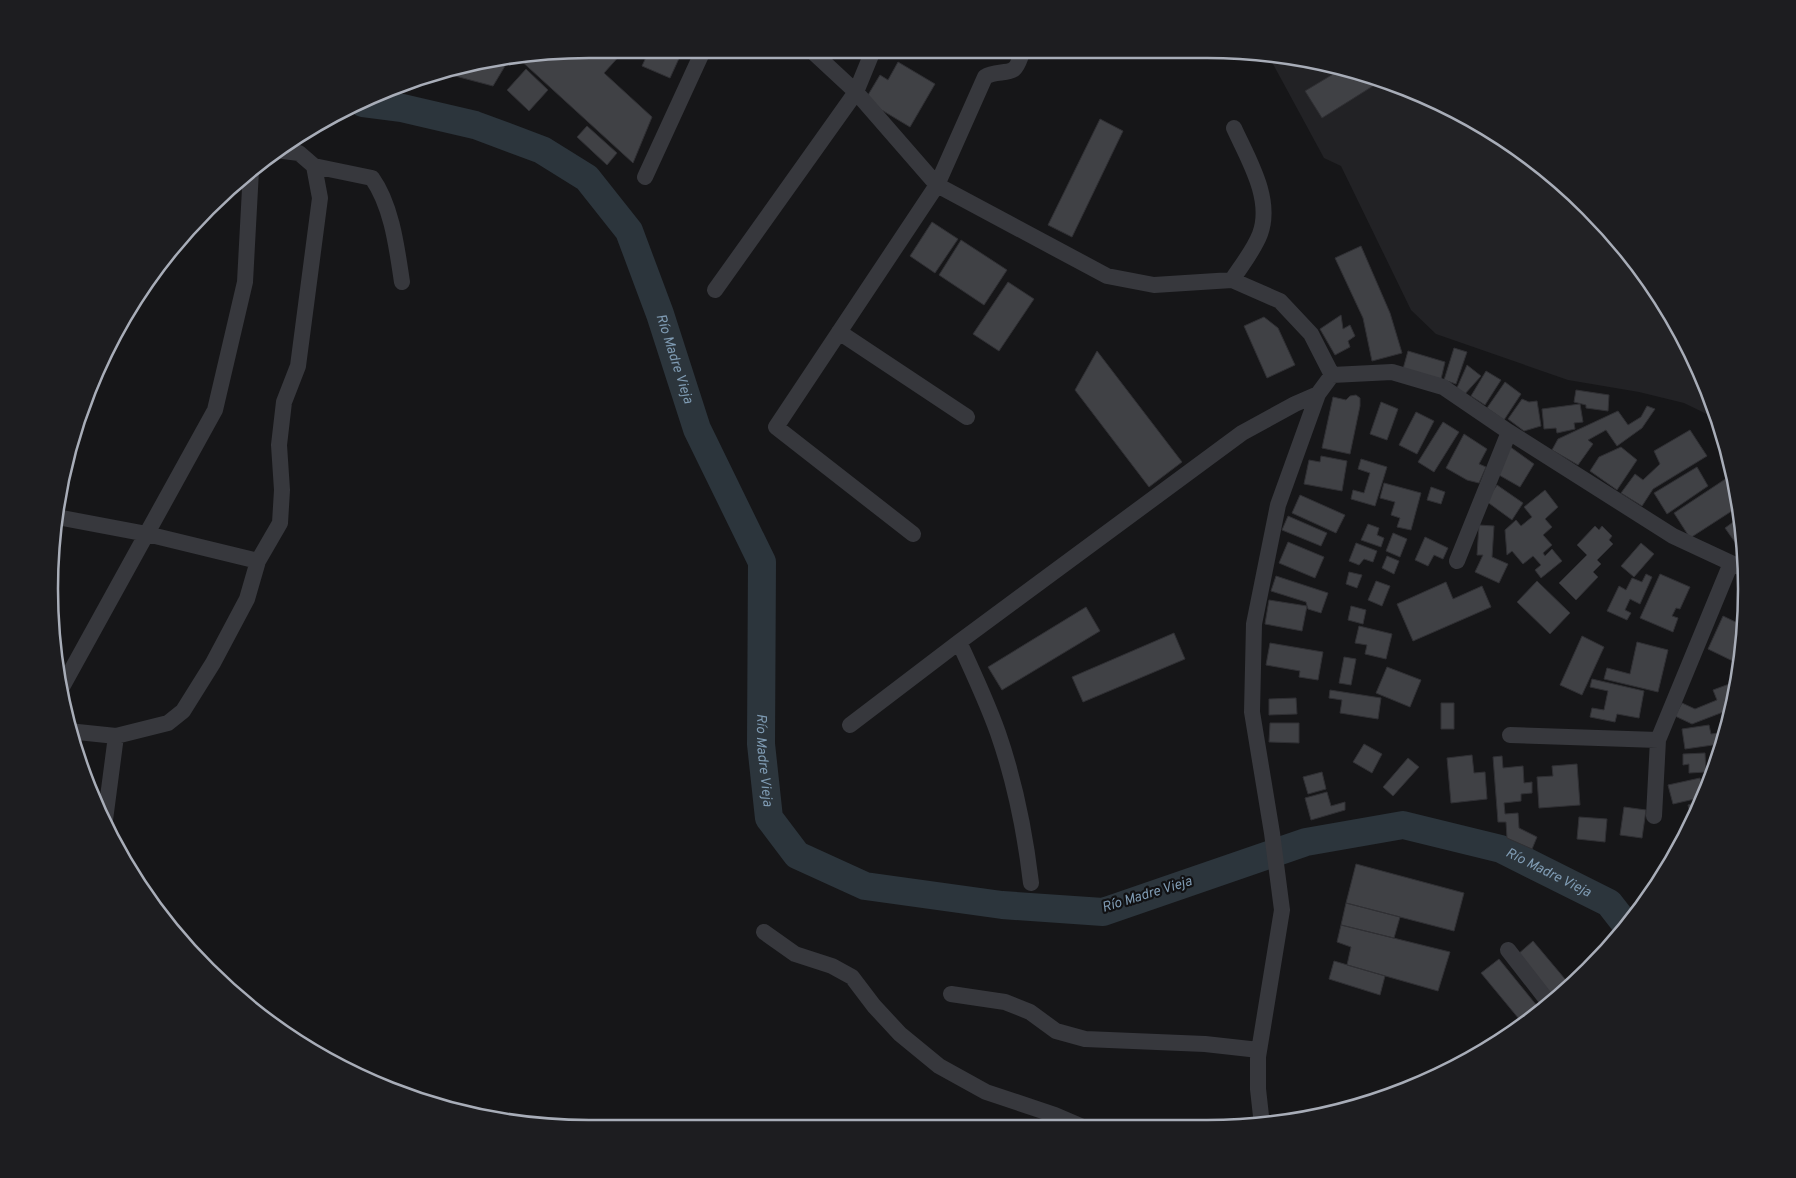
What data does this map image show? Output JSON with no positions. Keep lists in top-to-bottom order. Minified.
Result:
{"water":["Río Madre Vieja"]}
